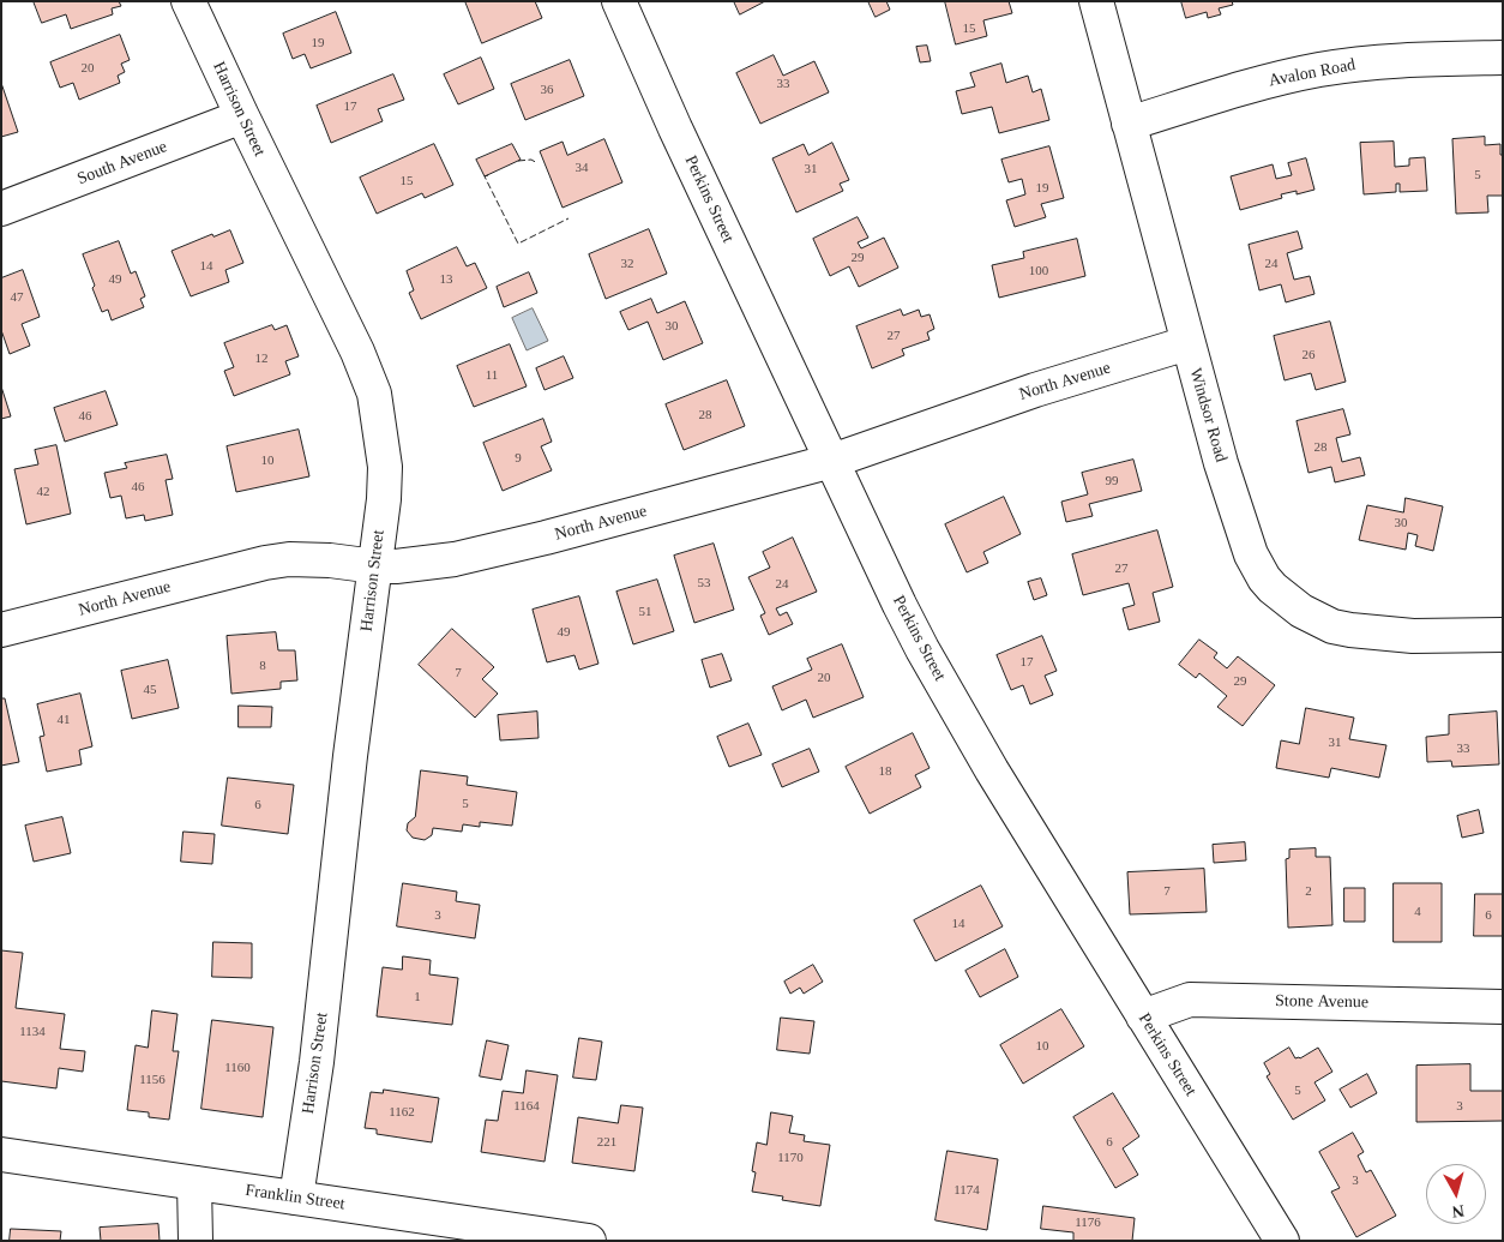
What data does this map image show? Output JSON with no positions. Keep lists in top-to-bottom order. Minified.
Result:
{"streets":{"street":["Avalon Road","Harrison Street","South Avenue","Perkins Street","North Avenue","Windsor Road","Stone Avenue","Franklin Street"]},"crossings":[["Avalon Road","Windsor Road"],["Harrison Street","South Avenue"],["Harrison Street","North Avenue"],["Harrison Street","Franklin Street"],["Perkins Street","North Avenue"],["Perkins Street","Stone Avenue"],["North Avenue","Windsor Road"]],"house_numbers":["15","19","20","33","36","17","34","31","5","15","19","29","32","24","14","100","49","13","47","30","27","26","12","11","28","46","28","9","10","99","46","42","30","27","53","24","51","49","17","8","7","20","29","45","41","31","33","18","5","6","7","2","4","3","6","14","1","1134","10","1160","1156","5","1164","3","1162","221","6","1170","3","1174","1176"],"north":"bottom"}
